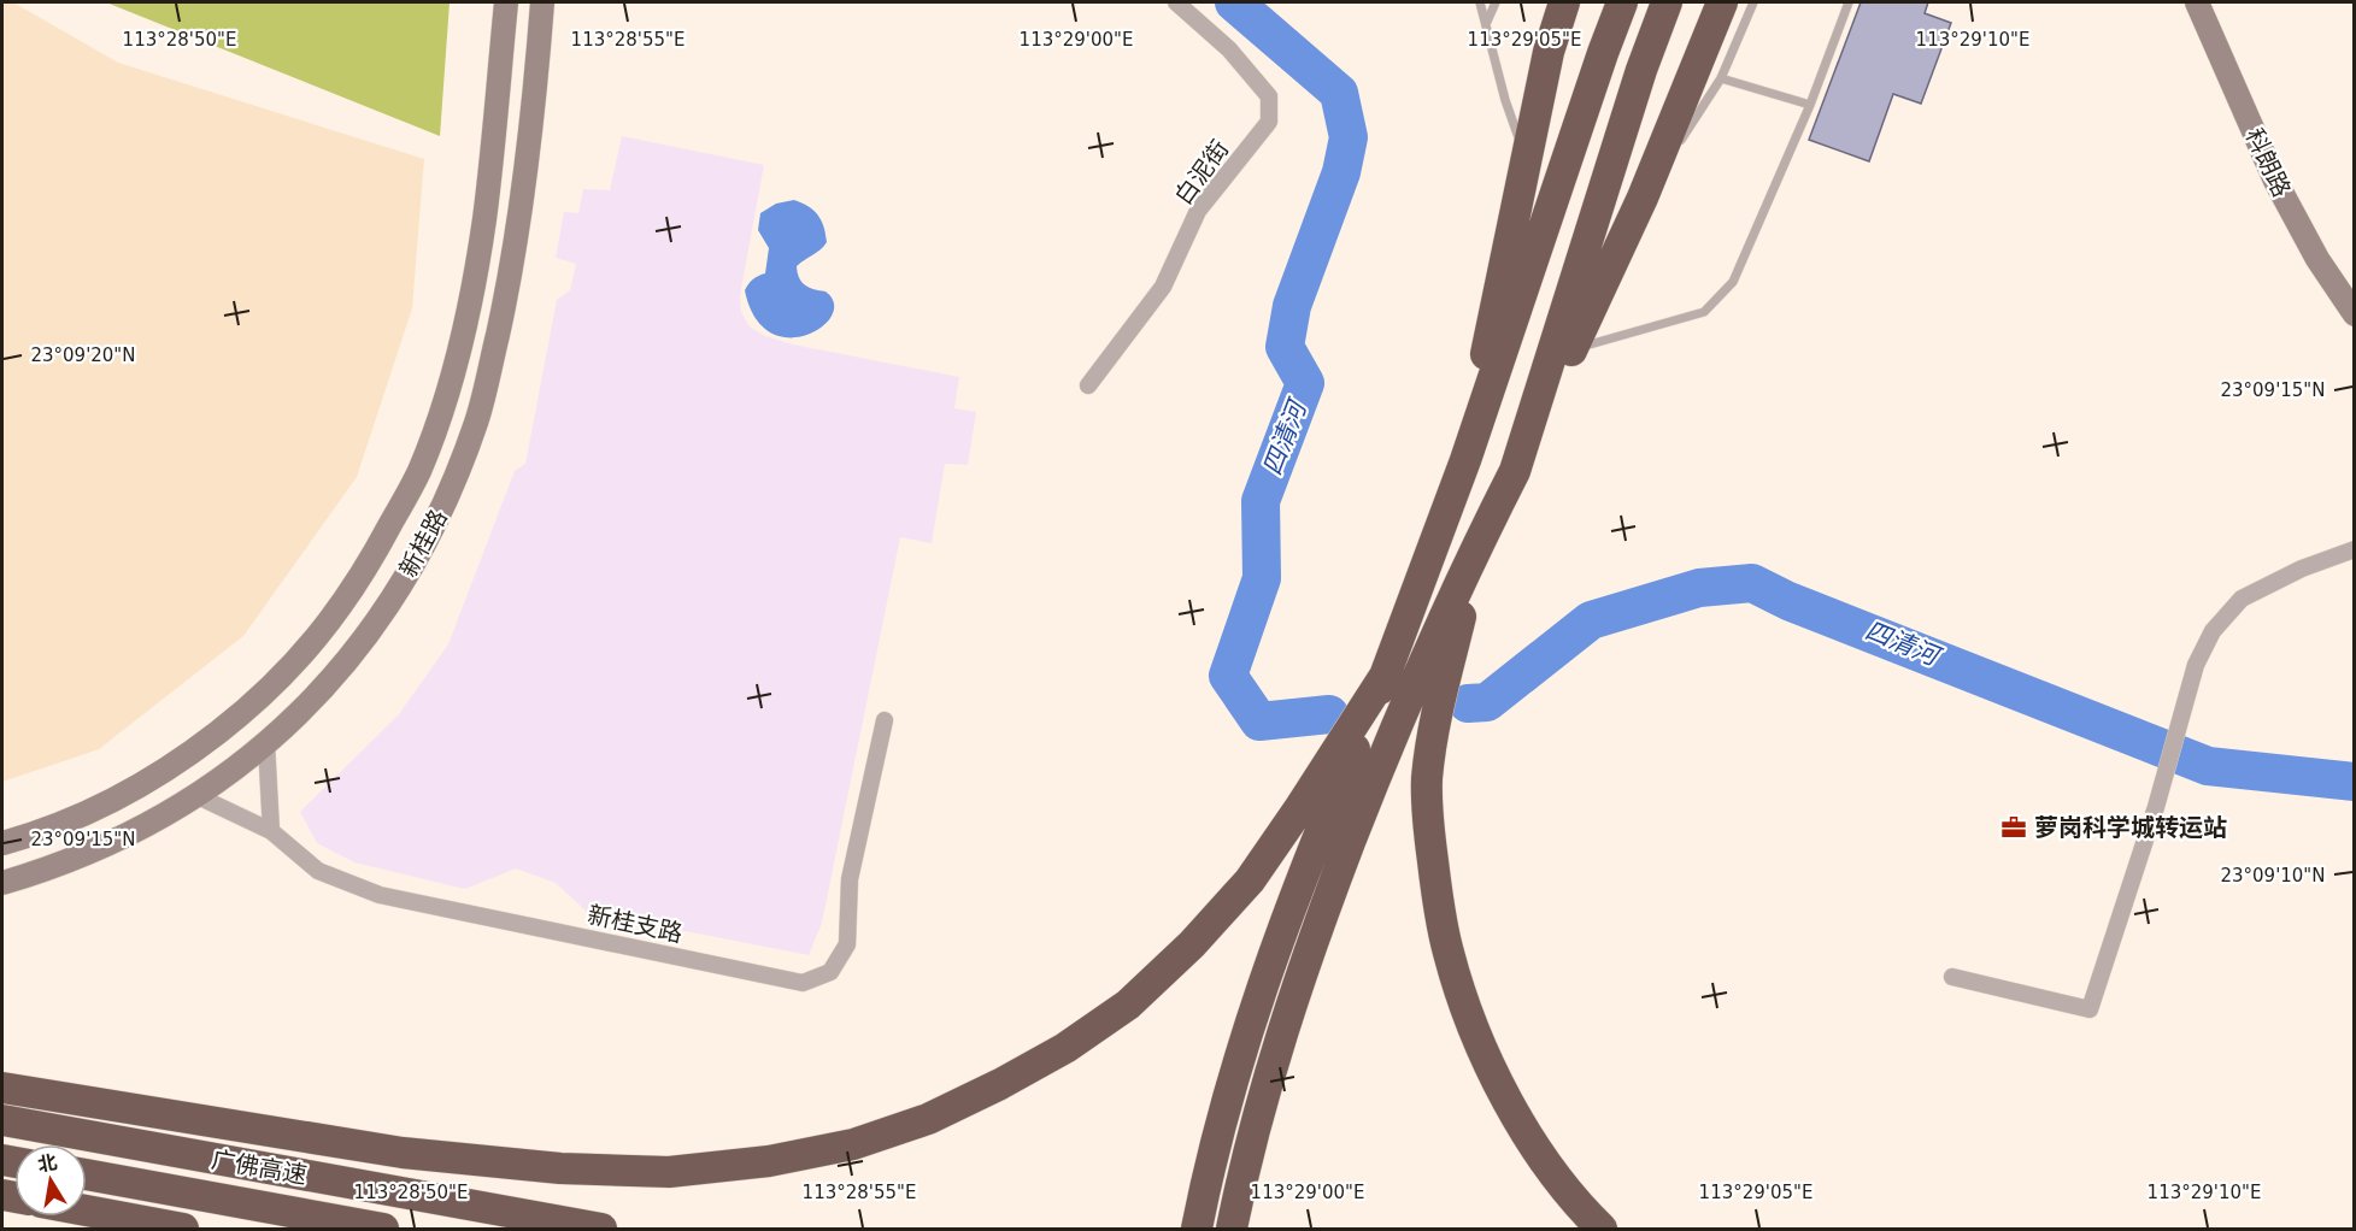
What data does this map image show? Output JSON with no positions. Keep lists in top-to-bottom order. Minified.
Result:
{"streets":{"highway":["广佛高速"],"street":["科朗路","白泥街","新桂路","新桂支路"]},"crossings":[["新桂路","新桂支路"]],"water":["四清河"],"places":{"office":["萝岗科学城转运站"]},"north":"top","coordinates":["113°28'50\"E","113°28'55\"E","113°29'00\"E","113°29'05\"E","113°29'10\"E","23°09'20\"N","23°09'15\"N","23°09'10\"N"]}
